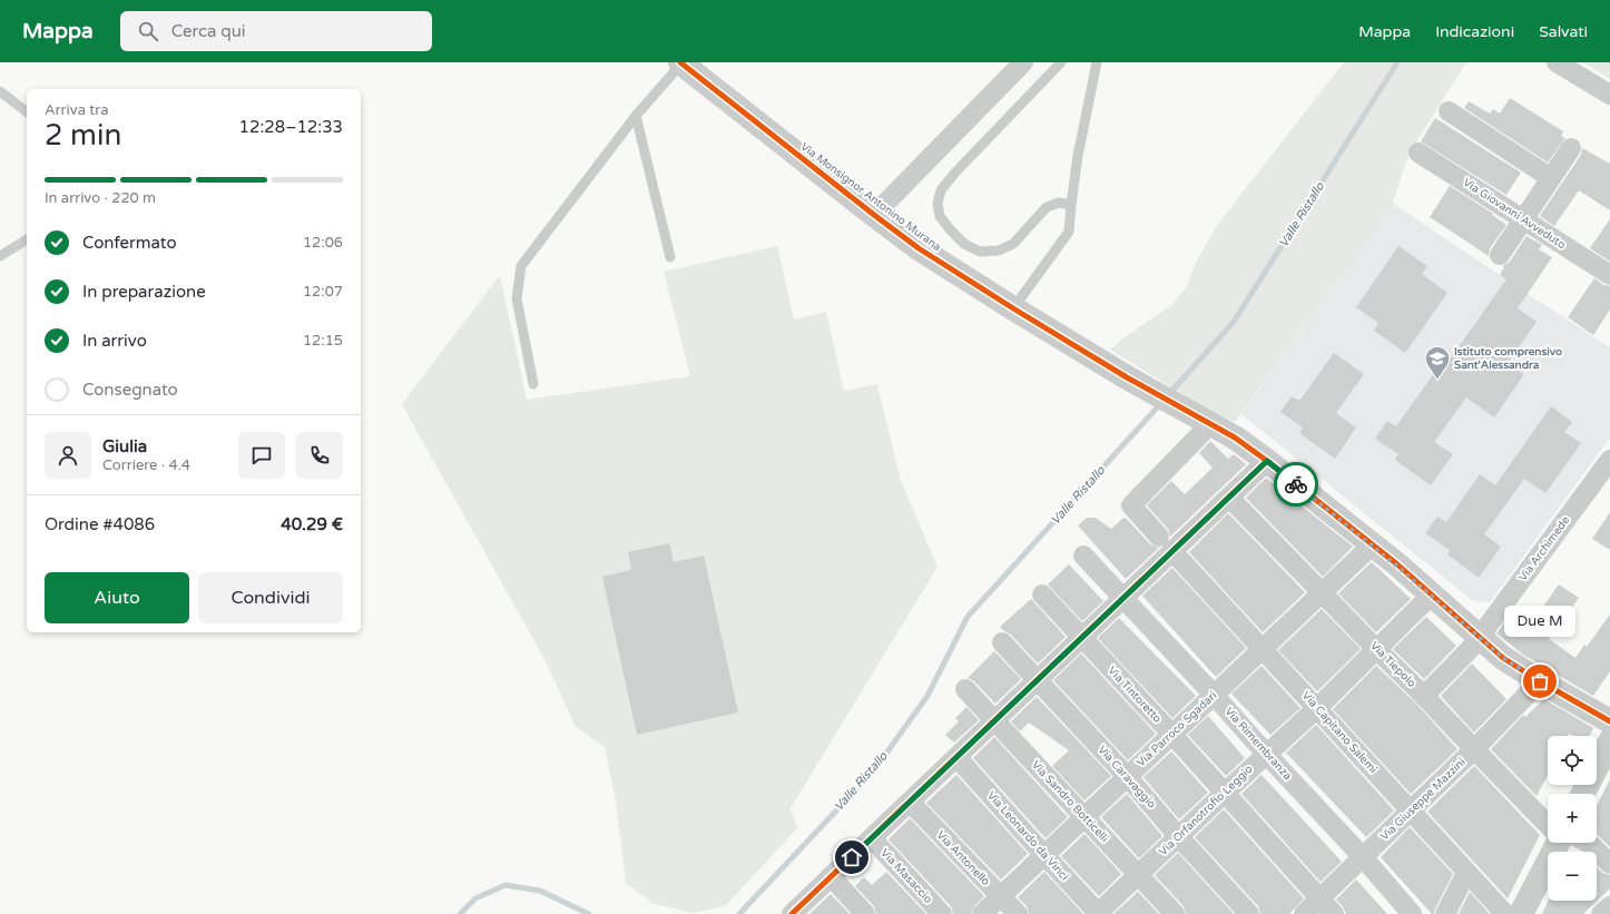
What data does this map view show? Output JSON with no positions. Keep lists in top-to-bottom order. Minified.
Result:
{"streets":{"street":["Via Monsignor Antonino Murana","Via Giovanni Avveduto","Via Archimede","Via Tiepolo","Via Tintoretto","Via Parroco Sgadari","Via Capitano Salemi","Via Rimembranza","Via Caravaggio","Via Giuseppe Mazzini","Via Sandro Botticelli","Via Orfanotrofio Leggio","Via Leonardo da Vinci","Via Antonello","Via Masaccio"]},"crossings":[["Via Archimede","Via Tiepolo"],["Via Tiepolo","Via Parroco Sgadari"],["Via Tiepolo","Via Giuseppe Mazzini"],["Via Tiepolo","Via Orfanotrofio Leggio"],["Via Tintoretto","Via Parroco Sgadari"],["Via Tintoretto","Via Giuseppe Mazzini"],["Via Tintoretto","Via Orfanotrofio Leggio"],["Via Parroco Sgadari","Via Capitano Salemi"],["Via Parroco Sgadari","Via Rimembranza"],["Via Parroco Sgadari","Via Caravaggio"],["Via Parroco Sgadari","Via Sandro Botticelli"],["Via Parroco Sgadari","Via Leonardo da Vinci"],["Via Parroco Sgadari","Via Antonello"],["Via Capitano Salemi","Via Giuseppe Mazzini"],["Via Capitano Salemi","Via Orfanotrofio Leggio"],["Via Rimembranza","Via Giuseppe Mazzini"],["Via Rimembranza","Via Orfanotrofio Leggio"],["Via Caravaggio","Via Orfanotrofio Leggio"],["Via Sandro Botticelli","Via Orfanotrofio Leggio"],["Via Orfanotrofio Leggio","Via Leonardo da Vinci"]],"water":["Valle Ristallo"],"places":{"school or university":["Istituto comprensivo Sant'Alessandra"],"other":["Due M"]},"page":{"header":"Mappa","search":"Cerca qui","nav":["Mappa","Indicazioni","Salvati"],"heading":["2 min","Arriva tra","12:28–12:33"],"panel":["Giulia","Corriere · 4.4","Ordine #4086","40.29 €"],"bar":"In arrivo · 220 m","list":[["Confermato","12:06"],["In preparazione","12:07"],["In arrivo","12:15"],"Consegnato"],"buttons":["Aiuto","Condividi"],"bubble":"Due M","map_buttons":["+","−"]}}
